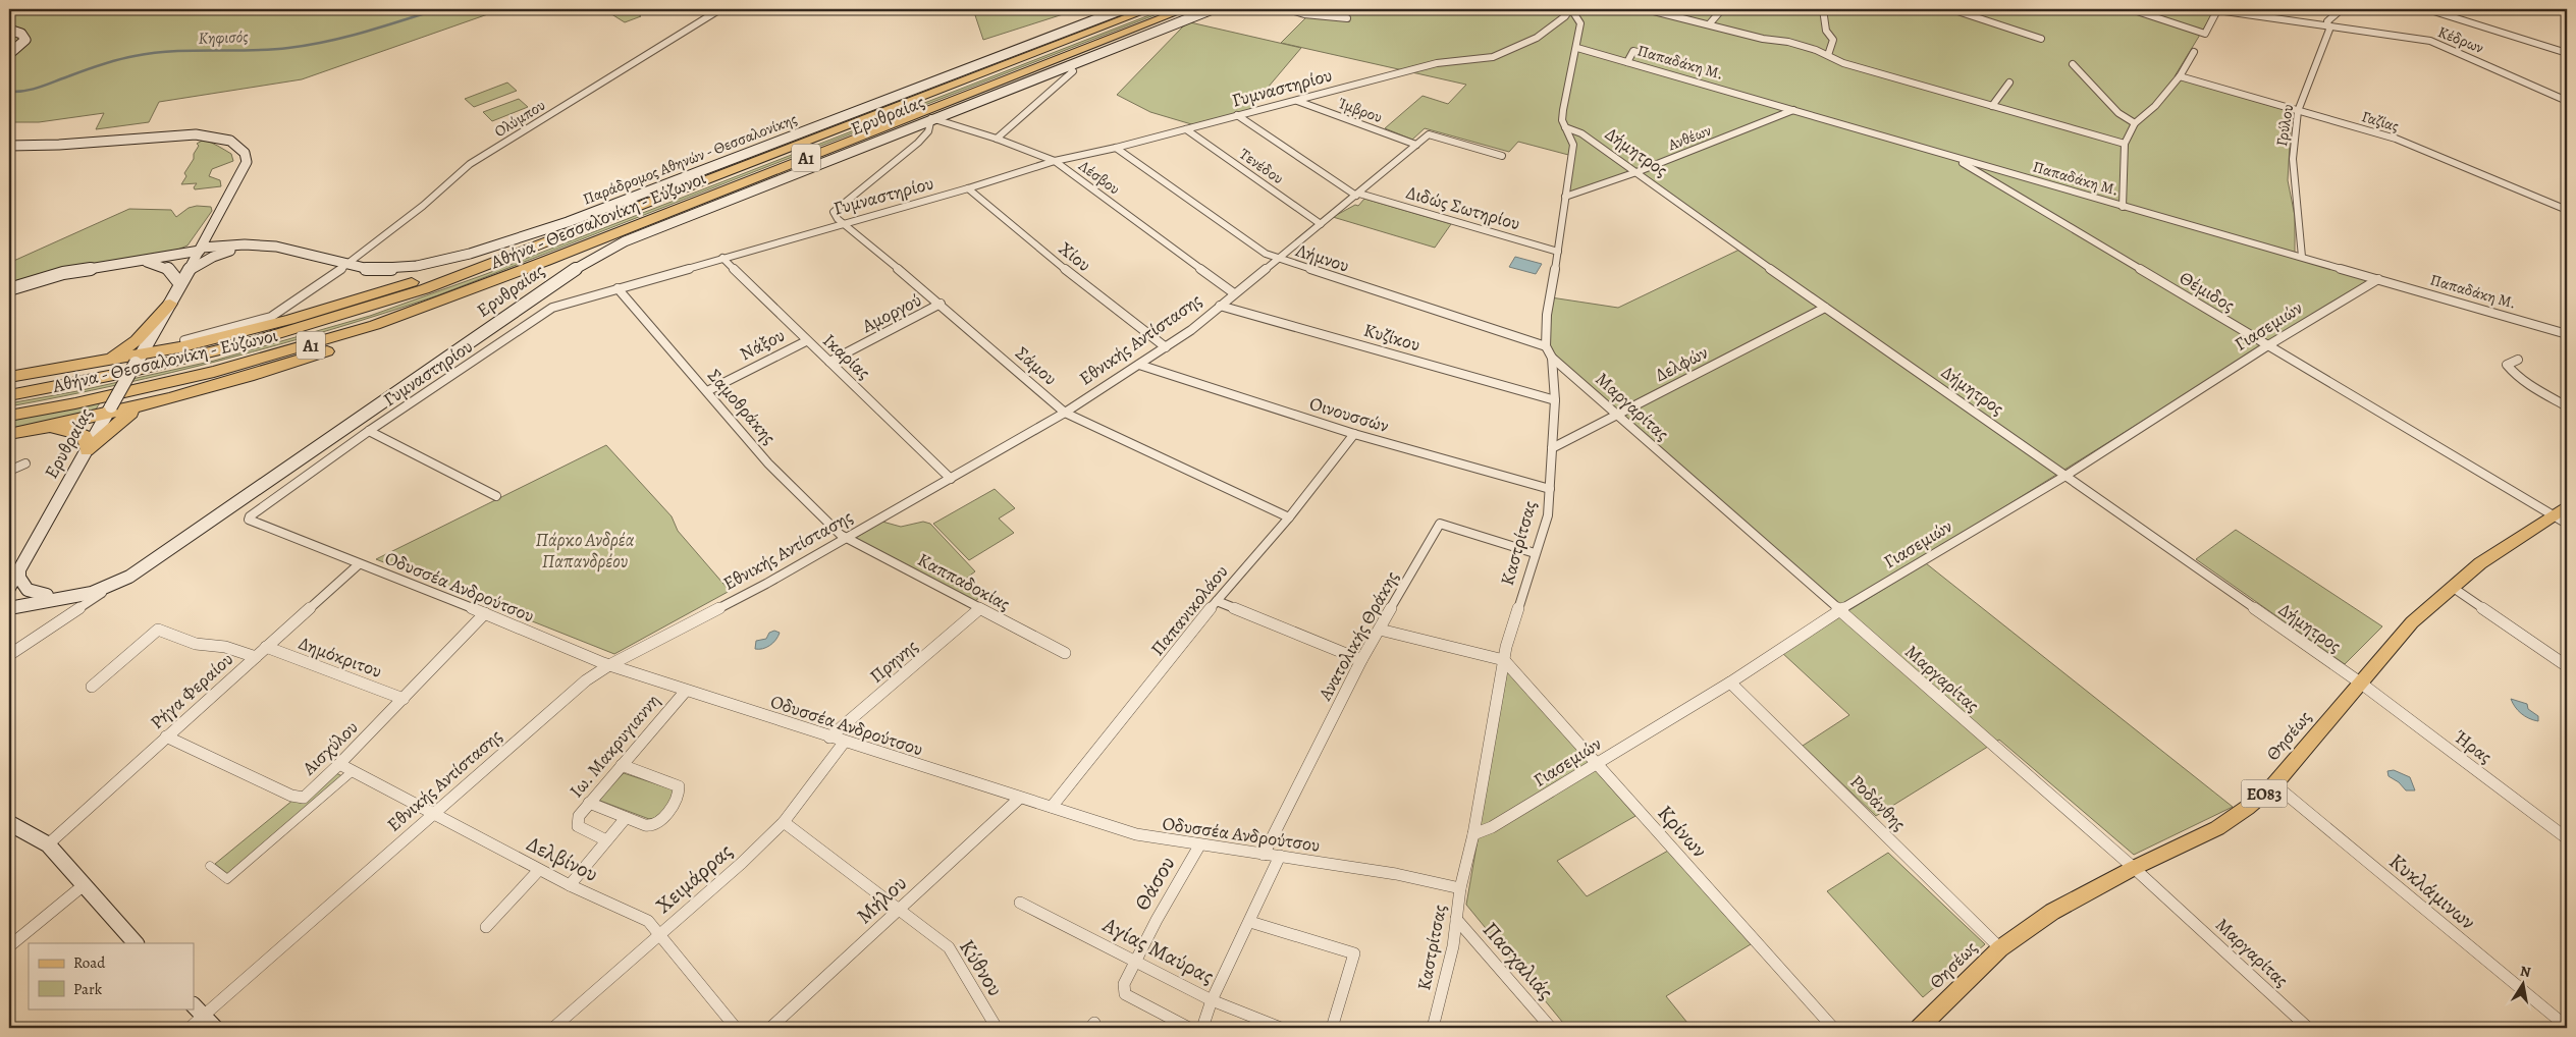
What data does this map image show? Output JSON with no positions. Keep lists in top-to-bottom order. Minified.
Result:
{"streets":{"highway":["Α1","Αθήνα - Θεσσαλονίκη - Εύζωνοι"],"main road":["Ερυθραίας","Παράδρομος Αθηνών - Θεσσαλονίκης","Θησέως","ΕΟ83"],"street":["Κέδρων","Παπαδάκη Μ.","Γυμναστηρίου","Ίμβρου","Ολύμπου","Γαζίας","Γρύλου","Ανθέων","Δήμητρος","Τενέδου","Λέσβου","Διδώς Σωτηρίου","Χίου","Λήμνου","Θέμιδος","Αμοργού","Γιασεμιών","Κυζίκου","Εθνικής Αντίστασης","Νάξου","Ικαρίας","Δελφών","Σάμου","Σαμοθράκης","Μαργαρίτας","Οινουσσών","Καστρίτσας","Καππαδοκίας","Οδυσσέα Ανδρούτσου","Παπανικολάου","Ανατολικής Θράκης","Δημόκριτου","Πρηνης","Ρήγα Φεραίου","Ιω. Μακρυγιαννη","Ήρας","Αισχύλου","Ροδάνθης","Κρίνων","Δελβίνου","Χειμάρρας","Θάσου","Κυκλάμινων","Μήλου","Αγίας Μαύρας","Πασχαλιάς","Κύθνου"]},"crossings":[["Κέδρων","Γρύλου"],["Παπαδάκη Μ.","Γρύλου"],["Παπαδάκη Μ.","Ανθέων"],["Παπαδάκη Μ.","Θέμιδος"],["Παπαδάκη Μ.","Γιασεμιών"],["Γυμναστηρίου","Ίμβρου"],["Γυμναστηρίου","Τενέδου"],["Γυμναστηρίου","Λέσβου"],["Γυμναστηρίου","Διδώς Σωτηρίου"],["Γυμναστηρίου","Χίου"],["Γυμναστηρίου","Λήμνου"],["Γυμναστηρίου","Ικαρίας"],["Γυμναστηρίου","Σάμου"],["Γυμναστηρίου","Σαμοθράκης"],["Γυμναστηρίου","Οδυσσέα Ανδρούτσου"],["Ίμβρου","Εθνικής Αντίστασης"],["Ερυθραίας","Παράδρομος Αθηνών - Θεσσαλονίκης"],["Ερυθραίας","Λέσβου"],["Ολύμπου","Παράδρομος Αθηνών - Θεσσαλονίκης"],["Γαζίας","Γρύλου"],["Ανθέων","Δήμητρος"],["Δήμητρος","Γιασεμιών"],["Δήμητρος","Δελφών"],["Δήμητρος","Θησέως"],["Δήμητρος","Ήρας"],["Τενέδου","Εθνικής Αντίστασης"],["Λέσβου","Εθνικής Αντίστασης"],["Διδώς Σωτηρίου","Εθνικής Αντίστασης"],["Χίου","Εθνικής Αντίστασης"],["Λήμνου","Εθνικής Αντίστασης"],["Λήμνου","Καστρίτσας"],["Θέμιδος","Γιασεμιών"],["Θέμιδος","Θησέως"],["Αμοργού","Ικαρίας"],["Αμοργού","Σάμου"],["Γιασεμιών","Μαργαρίτας"],["Γιασεμιών","Καστρίτσας"],["Γιασεμιών","Ροδάνθης"],["Γιασεμιών","Κρίνων"],["Κυζίκου","Εθνικής Αντίστασης"],["Κυζίκου","Καστρίτσας"],["Εθνικής Αντίστασης","Ικαρίας"],["Εθνικής Αντίστασης","Σάμου"],["Εθνικής Αντίστασης","Σαμοθράκης"],["Εθνικής Αντίστασης","Οινουσσών"],["Εθνικής Αντίστασης","Καππαδοκίας"],["Εθνικής Αντίστασης","Οδυσσέα Ανδρούτσου"],["Εθνικής Αντίστασης","Δελβίνου"],["Νάξου","Ικαρίας"],["Νάξου","Σαμοθράκης"],["Δελφών","Μαργαρίτας"],["Δελφών","Καστρίτσας"],["Σάμου","Παπανικολάου"],["Σαμοθράκης","Καππαδοκίας"],["Μαργαρίτας","Καστρίτσας"],["Μαργαρίτας","Θησέως"],["Οινουσσών","Καστρίτσας"],["Οινουσσών","Παπανικολάου"],["Καστρίτσας","Οδυσσέα Ανδρούτσου"],["Καστρίτσας","Ανατολικής Θράκης"],["Καστρίτσας","Κρίνων"],["Καστρίτσας","Πασχαλιάς"],["Καππαδοκίας","Πρηνης"],["Οδυσσέα Ανδρούτσου","Παπανικολάου"],["Οδυσσέα Ανδρούτσου","Ανατολικής Θράκης"],["Οδυσσέα Ανδρούτσου","Πρηνης"],["Οδυσσέα Ανδρούτσου","Ρήγα Φεραίου"],["Οδυσσέα Ανδρούτσου","Ιω. Μακρυγιαννη"],["Οδυσσέα Ανδρούτσου","Αισχύλου"],["Οδυσσέα Ανδρούτσου","Χειμάρρας"],["Οδυσσέα Ανδρούτσου","Θάσου"],["Οδυσσέα Ανδρούτσου","Μήλου"],["Δημόκριτου","Ρήγα Φεραίου"],["Δημόκριτου","Αισχύλου"],["Ρήγα Φεραίου","Αισχύλου"],["Θησέως","Ήρας"],["Θησέως","Ροδάνθης"],["Θησέως","Κυκλάμινων"],["Αισχύλου","Δελβίνου"],["Δελβίνου","Χειμάρρας"],["Χειμάρρας","Κύθνου"],["Θάσου","Αγίας Μαύρας"],["Μήλου","Κύθνου"]],"water":["Κηφισός"],"parks":["Πάρκο Ανδρέα Παπανδρέου"],"legend":["Road","Park"],"north":"top"}
